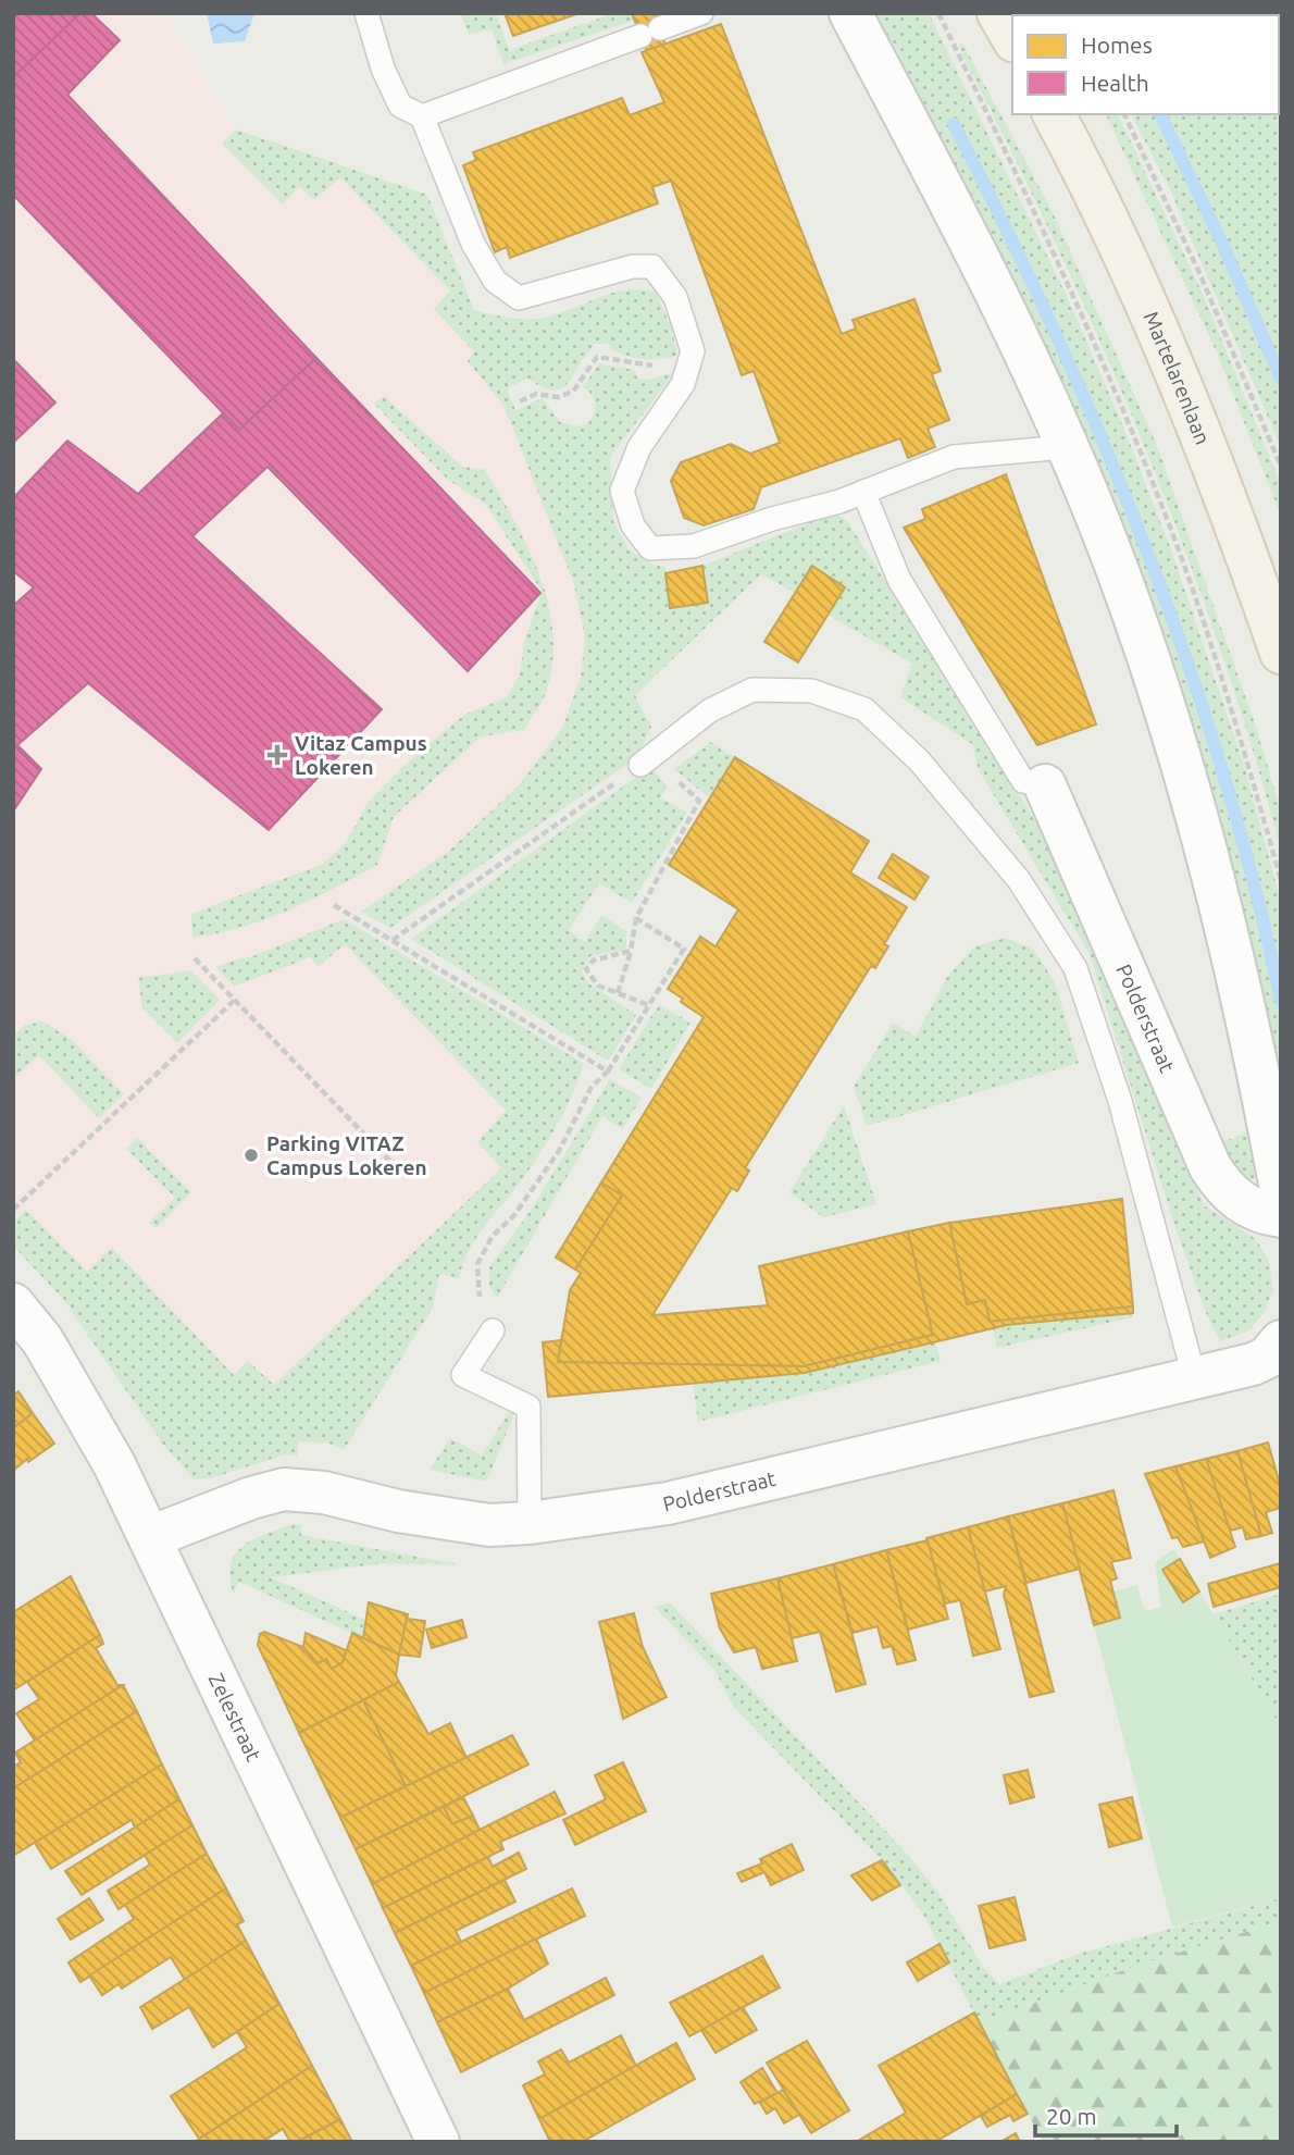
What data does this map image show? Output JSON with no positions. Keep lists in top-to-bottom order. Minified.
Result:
{"streets":{"main road":["Martelarenlaan"],"street":["Polderstraat","Zelestraat"]},"crossings":[["Polderstraat","Zelestraat"]],"places":{"health":["Vitaz Campus Lokeren"],"other":["Parking VITAZ Campus Lokeren"]},"legend":["Homes","Health"],"scale_bar":"20 m"}
